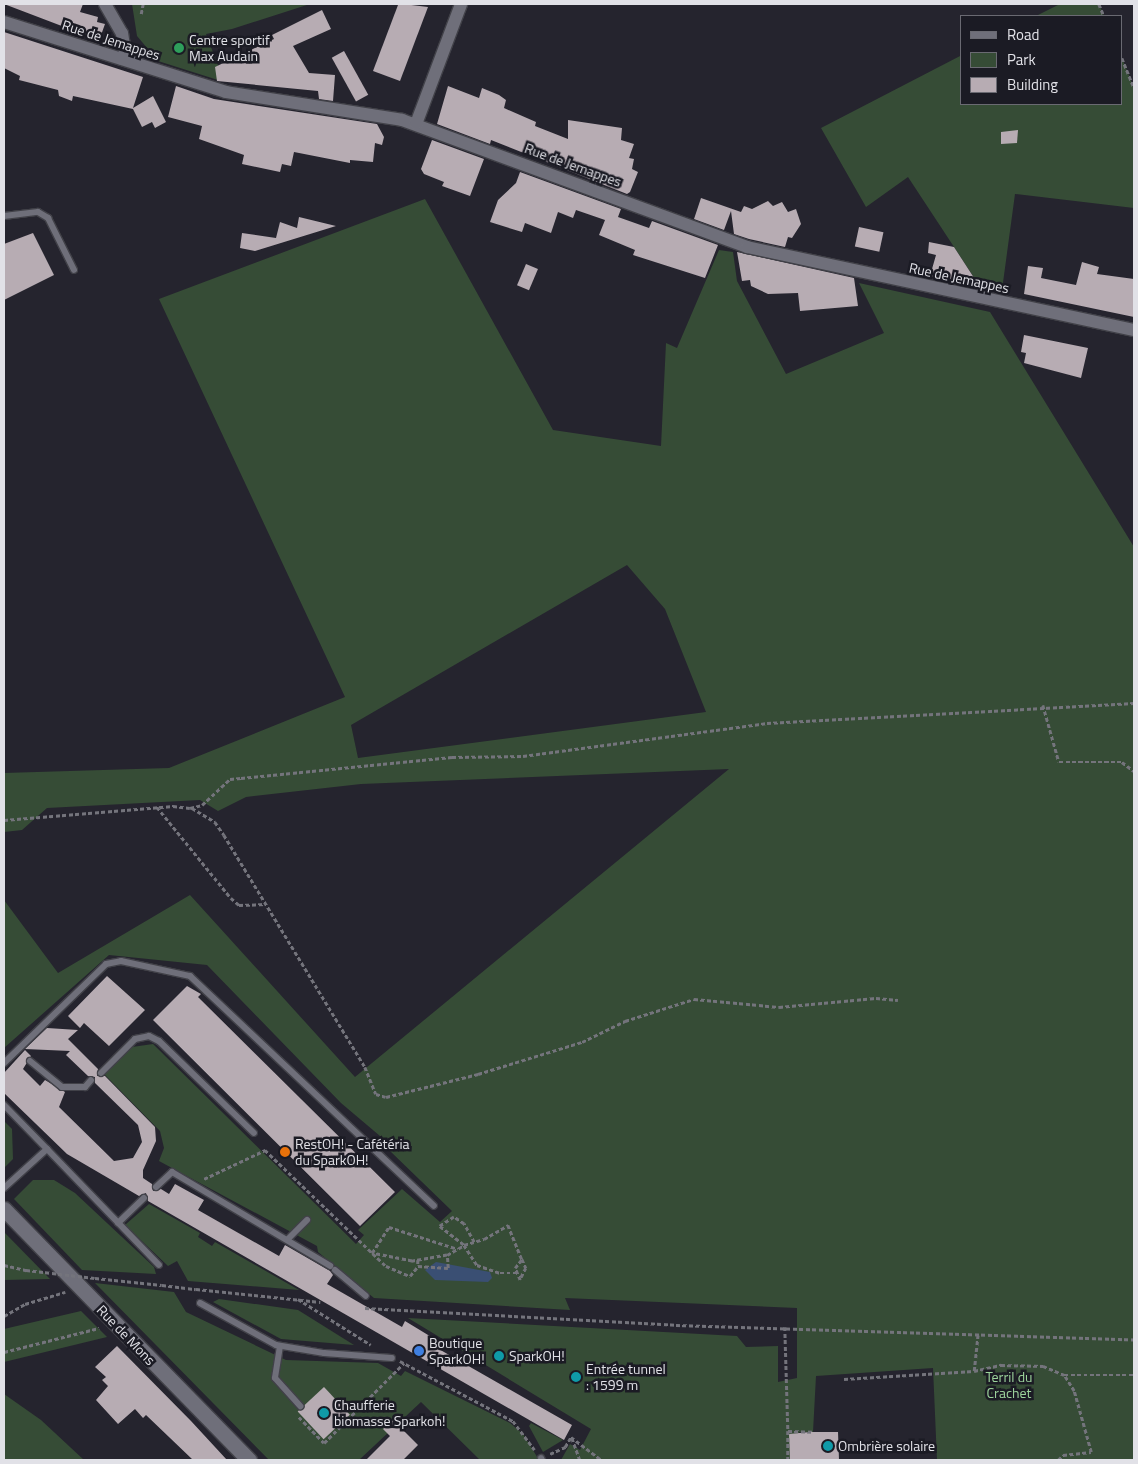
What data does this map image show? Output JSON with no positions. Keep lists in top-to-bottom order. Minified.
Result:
{"streets":{"main road":["Rue de Mons"],"street":["Rue de Jemappes"]},"parks":["Terril du Crachet"],"places":["Centre sportif Max Audain","RestOH! - Cafétéria du SparkOH!","Boutique SparkOH!","SparkOH!","Entrée tunnel : 1599 m","Chaufferie biomasse Sparkoh!","Ombrière solaire"],"legend":["Road","Park","Building"]}
